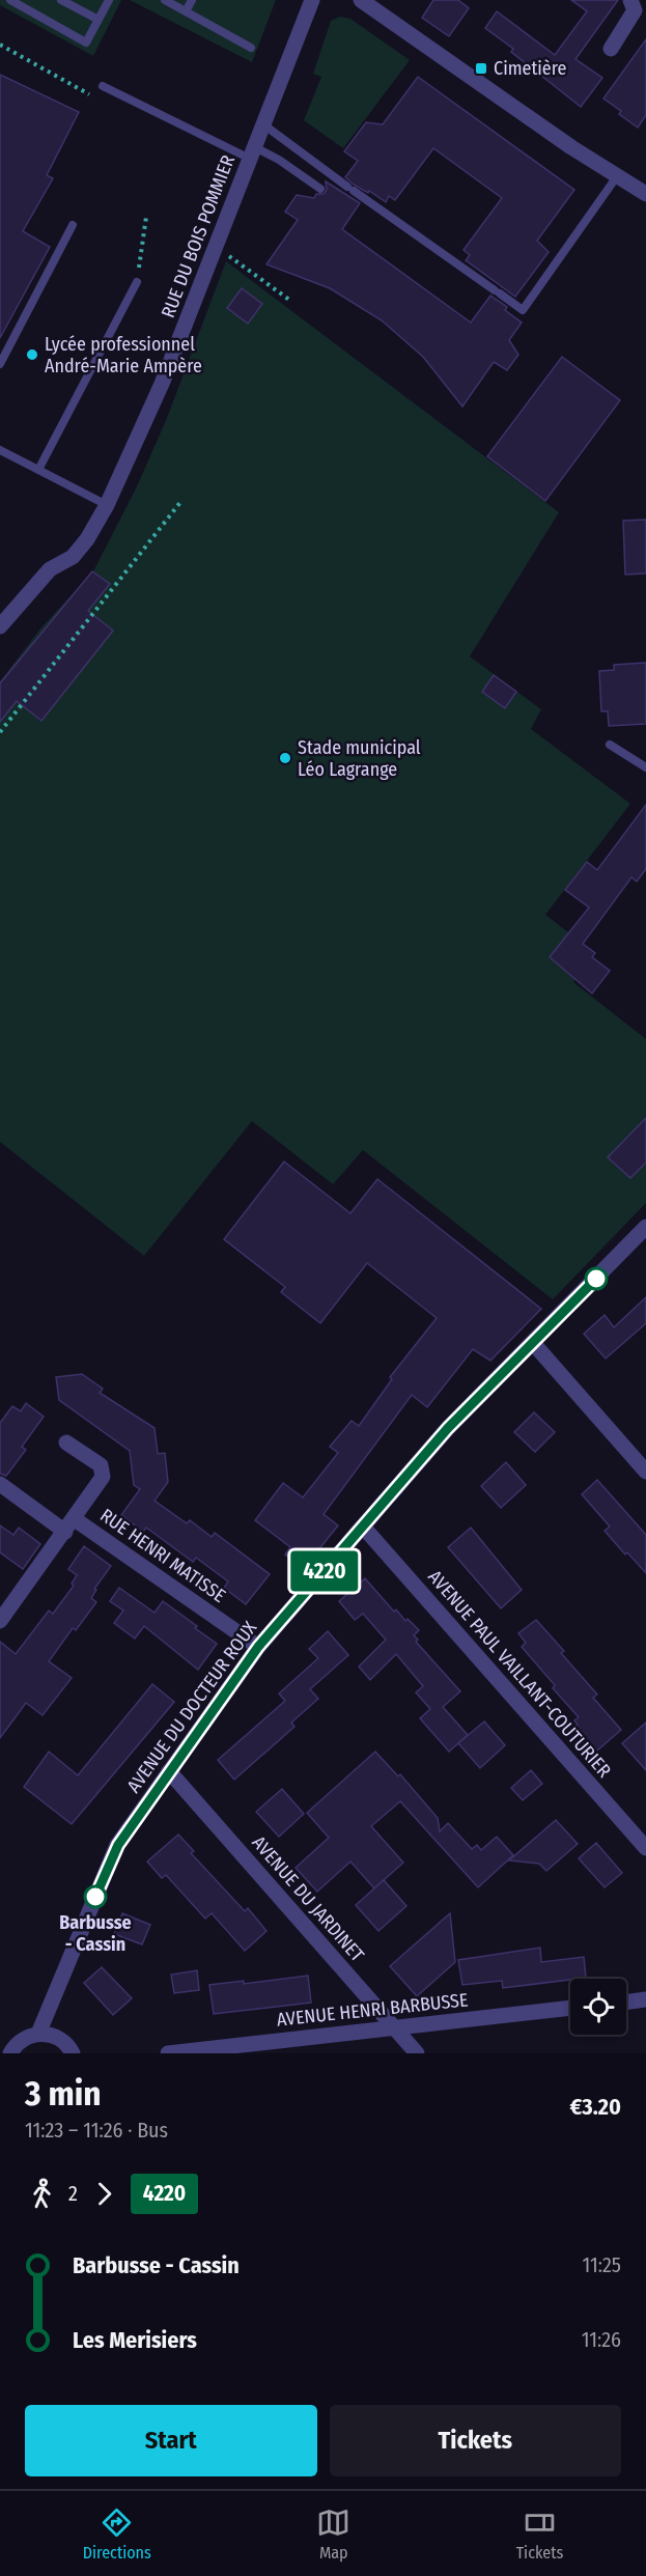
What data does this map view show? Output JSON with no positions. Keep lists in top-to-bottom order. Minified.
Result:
{"streets":{"street":["RUE DU BOIS POMMIER","RUE HENRI MATISSE","AVENUE PAUL VAILLANT-COUTURIER","AVENUE DU DOCTEUR ROUX","AVENUE DU JARDINET","AVENUE HENRI BARBUSSE"]},"crossings":[["RUE HENRI MATISSE","AVENUE DU DOCTEUR ROUX"],["AVENUE PAUL VAILLANT-COUTURIER","AVENUE DU DOCTEUR ROUX"],["AVENUE DU DOCTEUR ROUX","AVENUE DU JARDINET"],["AVENUE DU JARDINET","AVENUE HENRI BARBUSSE"]],"places":{"transit":["Cimetière"],"other":["Lycée professionnel André-Marie Ampère","Stade municipal Léo Lagrange","Barbusse - Cassin"]},"lines":["bus line 4220"],"page":{"on_map":"4220","heading":["3 min","11:23 – 11:26 · Bus","€3.20"],"legs":["2","4220"],"list":[{"name":"Barbusse - Cassin","value":"11:25"},{"name":"Les Merisiers","value":"11:26"}],"buttons":["Start","Tickets"],"tabs":["Directions","Map","Tickets"]}}
